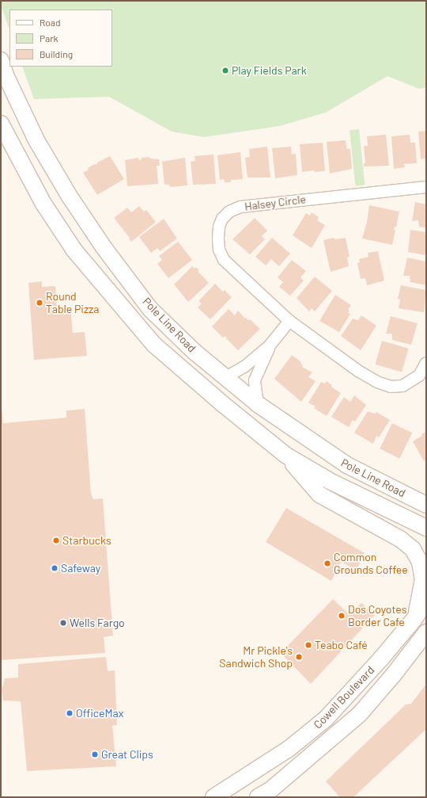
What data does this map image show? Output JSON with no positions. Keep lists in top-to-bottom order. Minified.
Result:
{"streets":{"main road":["Pole Line Road","Cowell Boulevard"],"street":["Halsey Circle"]},"places":["Play Fields Park","Round Table Pizza","Starbucks","Common Grounds Coffee","Safeway","Dos Coyotes Border Cafe","Wells Fargo","Teabo Café","Mr Pickle's Sandwich Shop","OfficeMax","Great Clips"],"legend":["Road","Park","Building"]}
